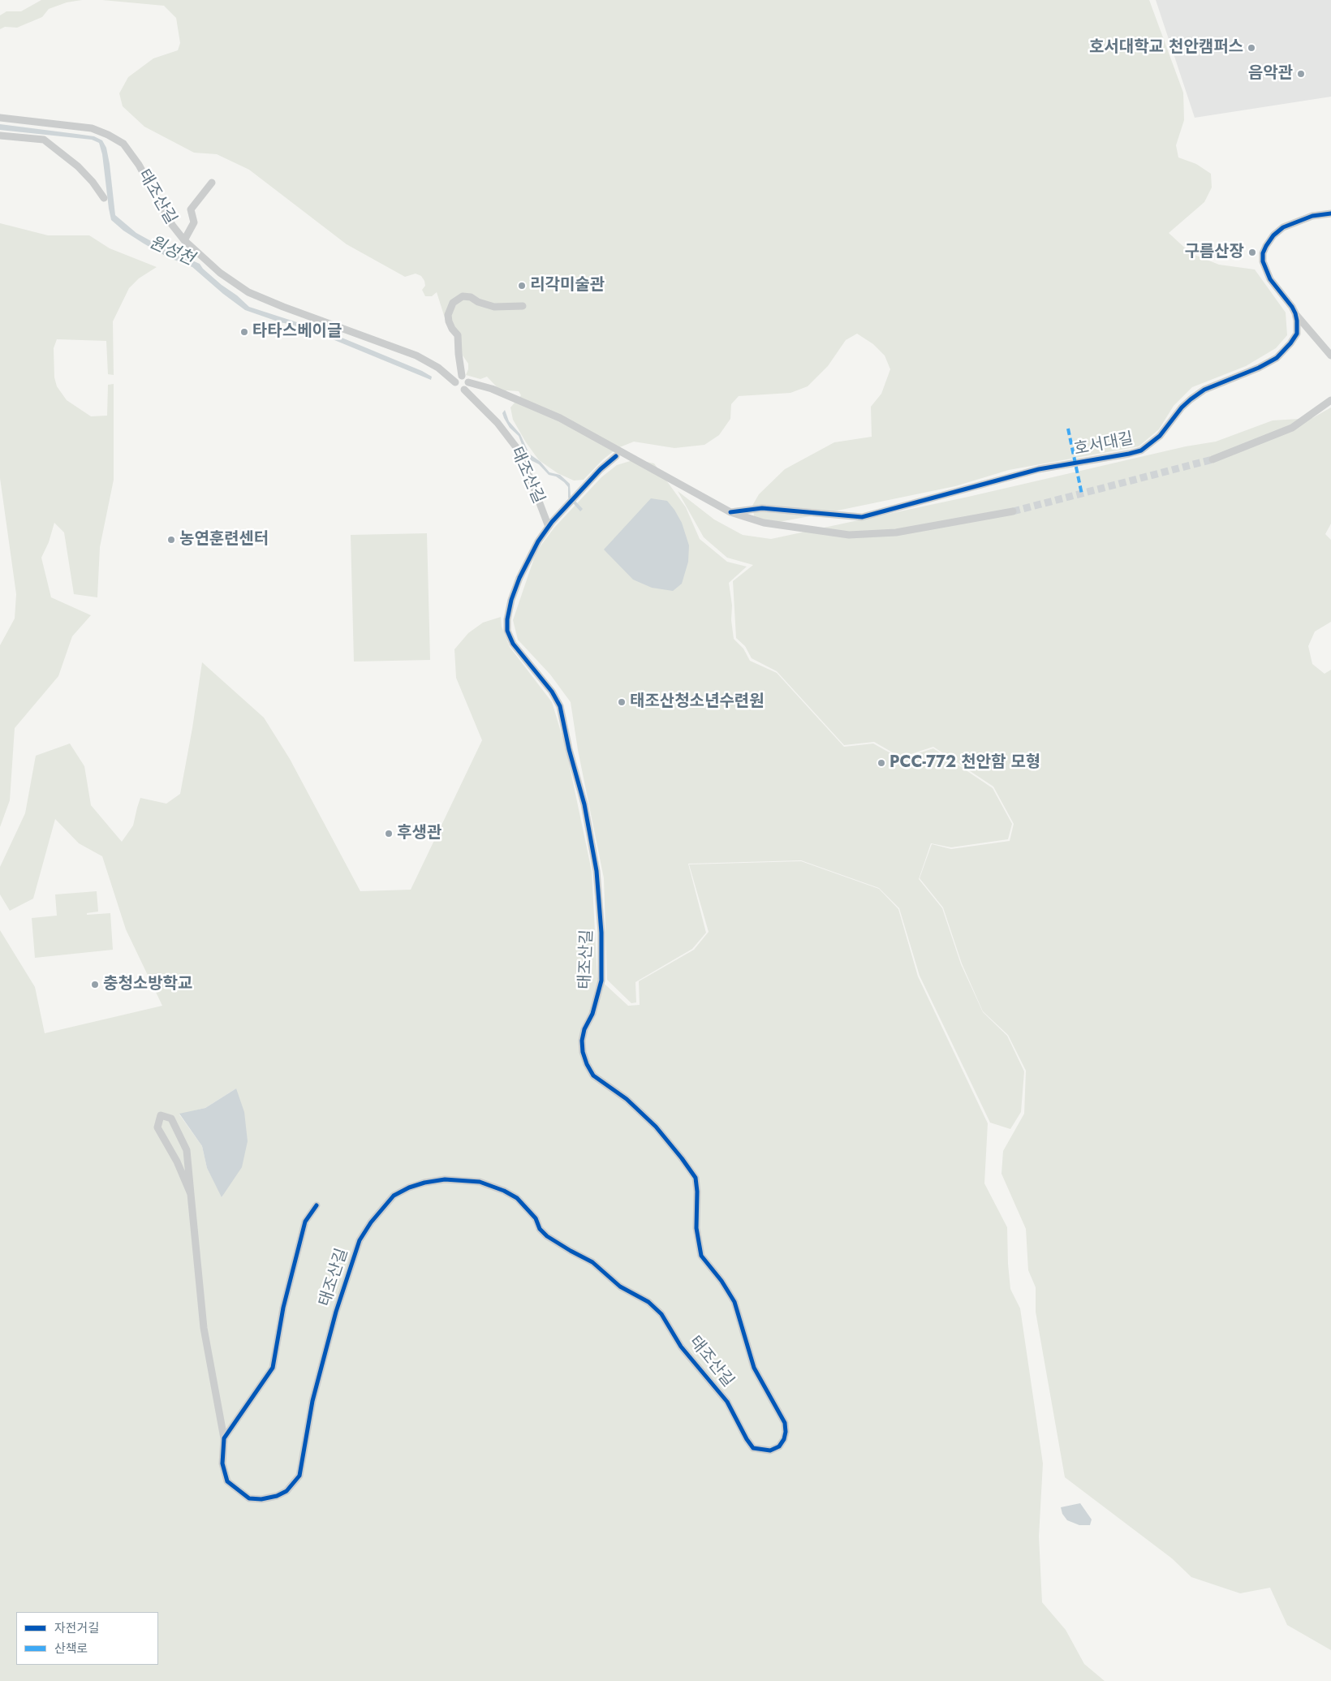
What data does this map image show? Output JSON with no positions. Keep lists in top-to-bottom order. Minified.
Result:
{"streets":{"street":["태조산길","호서대길"]},"water":["원성천"],"places":["호서대학교 천안캠퍼스","음악관","구름산장","리각미술관","타타스베이글","농연훈련센터","태조산청소년수련원","PCC-772 천안함 모형","후생관","충청소방학교"],"legend":["자전거길","산책로"]}
